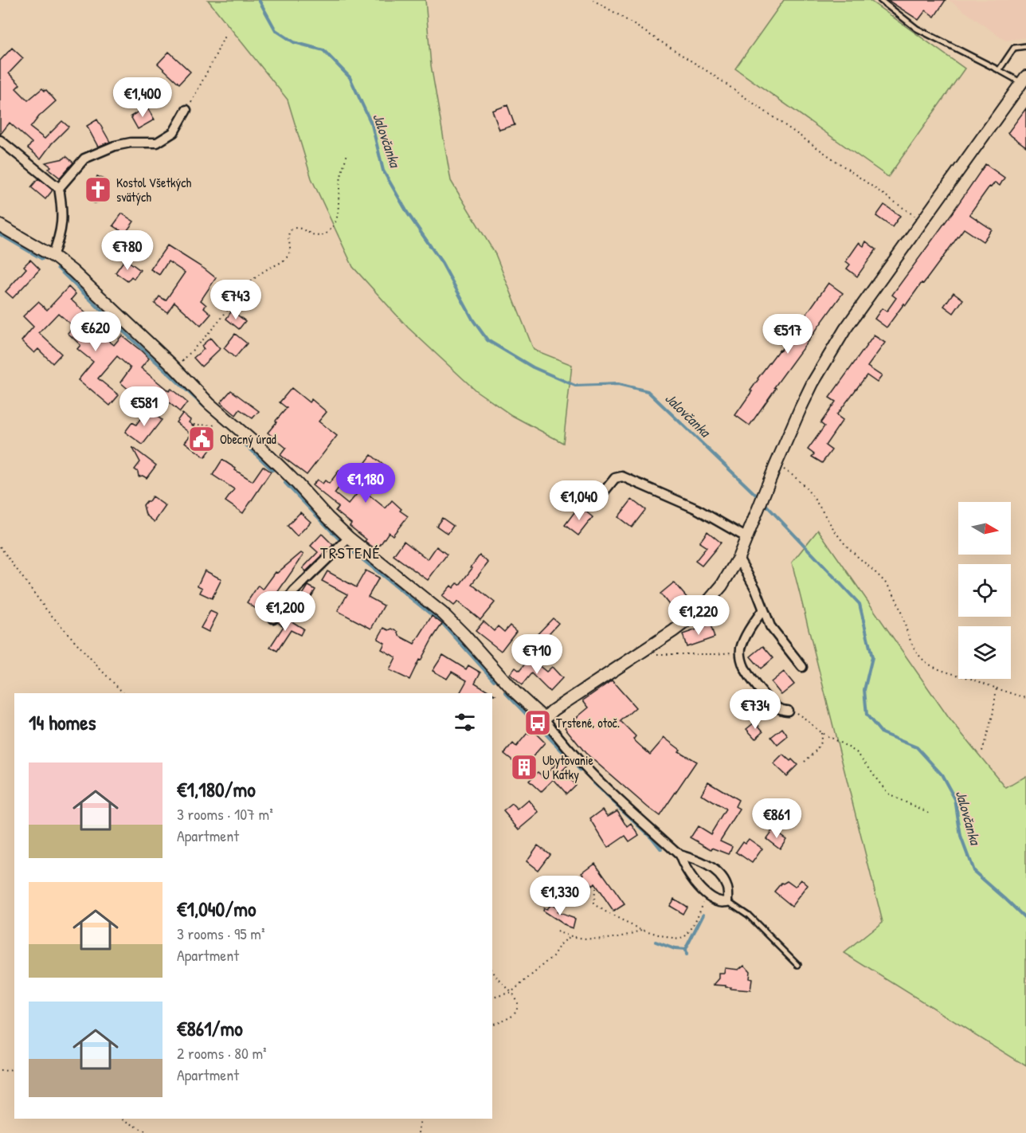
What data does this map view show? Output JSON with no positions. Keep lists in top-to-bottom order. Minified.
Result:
{"districts":["TRSTENÉ"],"water":["Jalovčanka"],"places":{"church":["Kostol Všetkých svätých"],"public building":["Obecný úrad"],"bus stop":["Trstené, otoč."],"building":["Ubytovanie U Katky"]},"north":"right","page":{"price":["€1,400","€780","€743","€620","€517","€581","€1,180","€1,040","€1,200","€1,220","€710","€734","€861","€1,330"],"heading":"14 homes","list":[{"name":"€1,180/mo","note":"3 rooms · 107 m² · Apartment"},{"name":"€1,040/mo","note":"3 rooms · 95 m² · Apartment"},{"name":"€861/mo","note":"2 rooms · 80 m² · Apartment"}]}}
